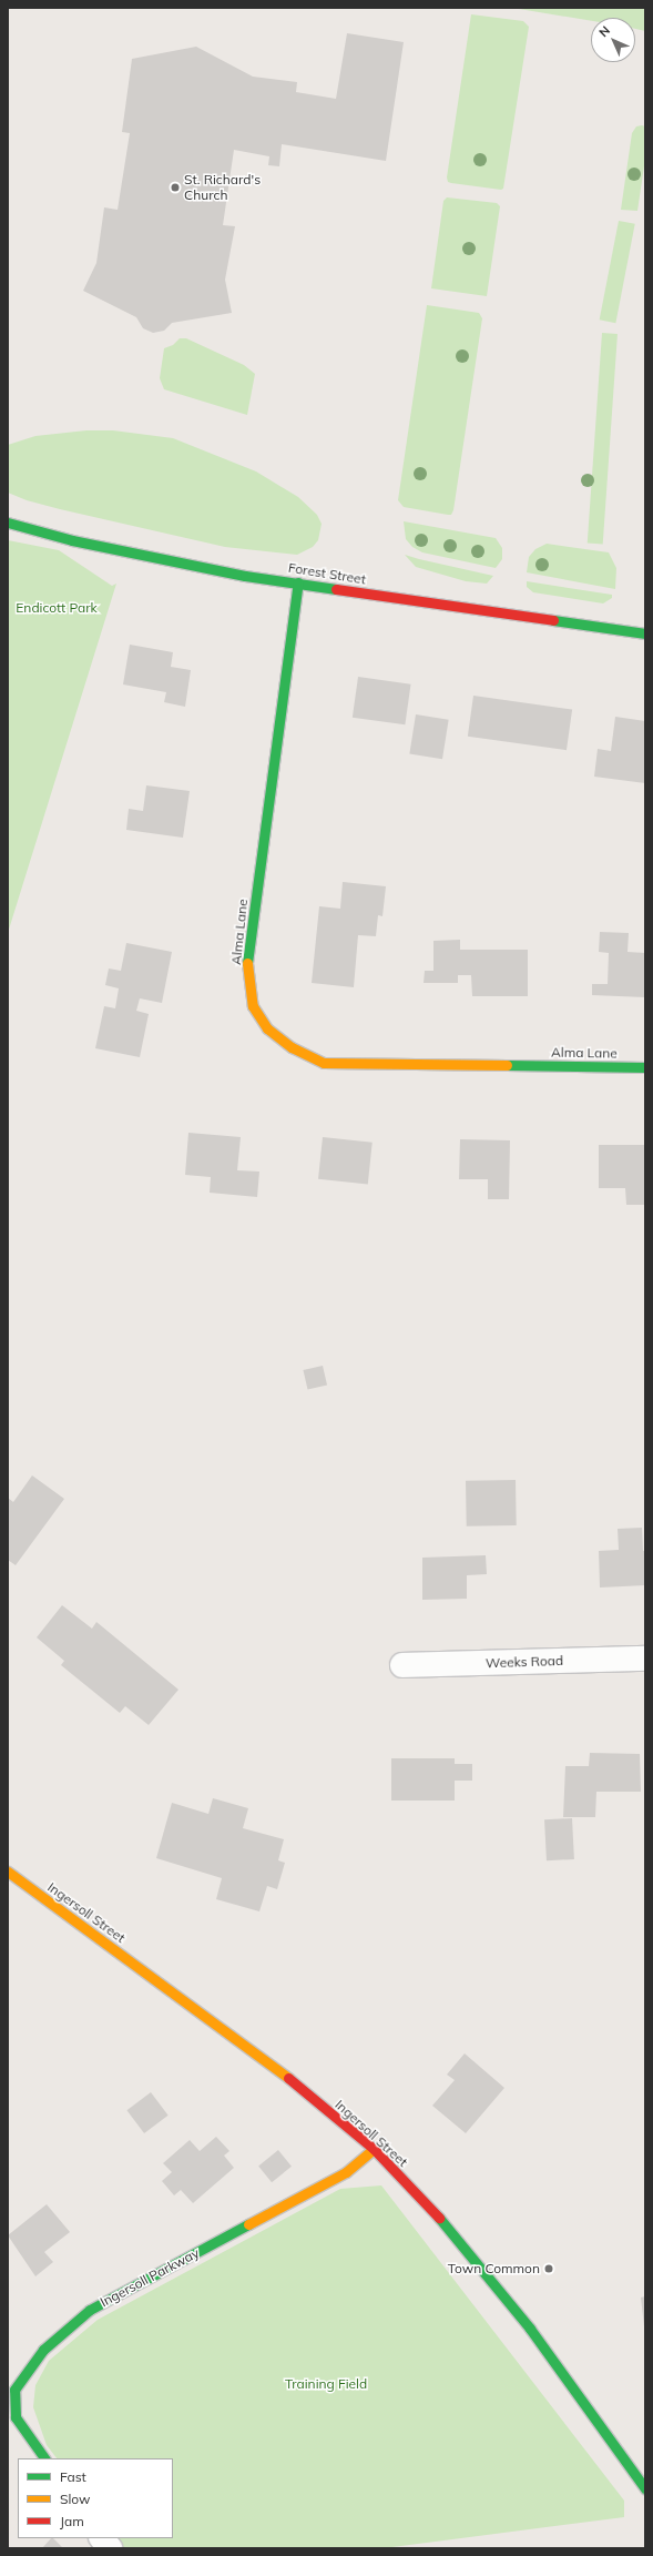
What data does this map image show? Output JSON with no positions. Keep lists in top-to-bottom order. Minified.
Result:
{"streets":{"street":["Forest Street","Alma Lane","Weeks Road","Ingersoll Street","Ingersoll Parkway"]},"crossings":[["Forest Street","Alma Lane"],["Ingersoll Street","Ingersoll Parkway"]],"parks":["Endicott Park","Training Field"],"places":["St. Richard's Church","Town Common"],"legend":["Fast","Slow","Jam"],"north":"top left"}
